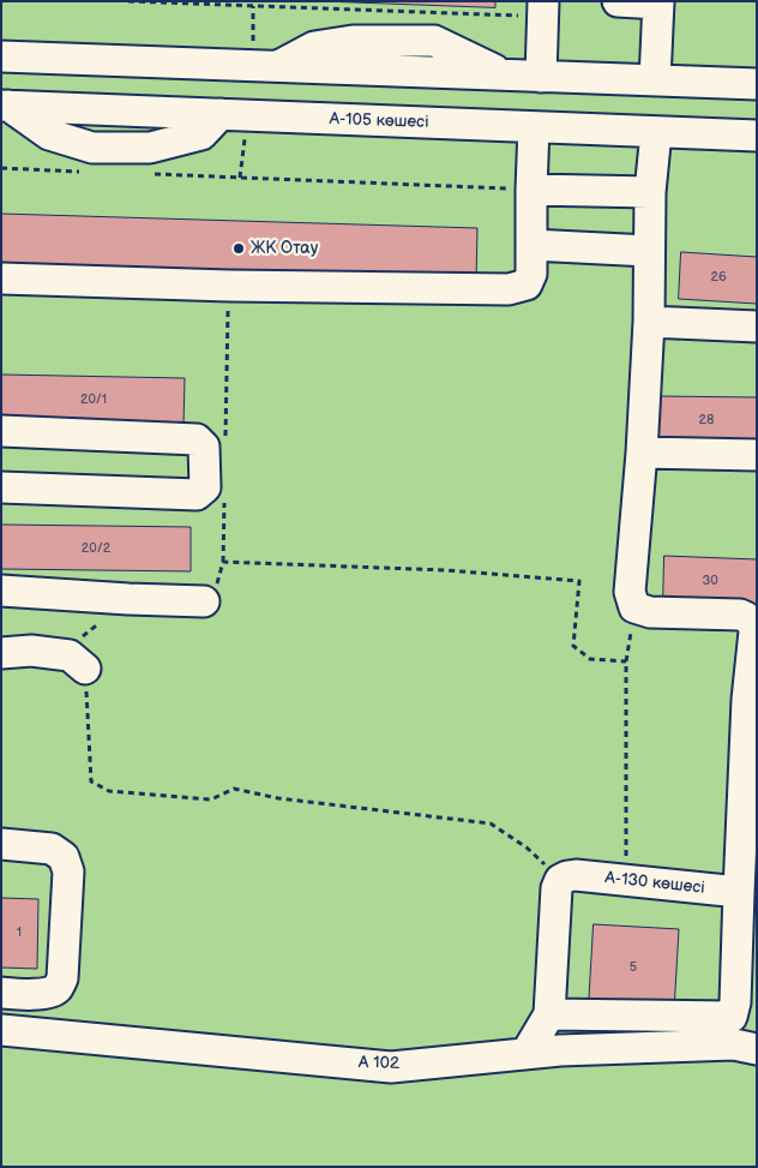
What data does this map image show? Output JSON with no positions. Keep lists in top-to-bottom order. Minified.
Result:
{"streets":{"street":["А-105 көшесі","А-130 көшесі","А 102"]},"places":["ЖК Отау"],"house_numbers":["26","20/1","28","20/2","30","1","5"]}
